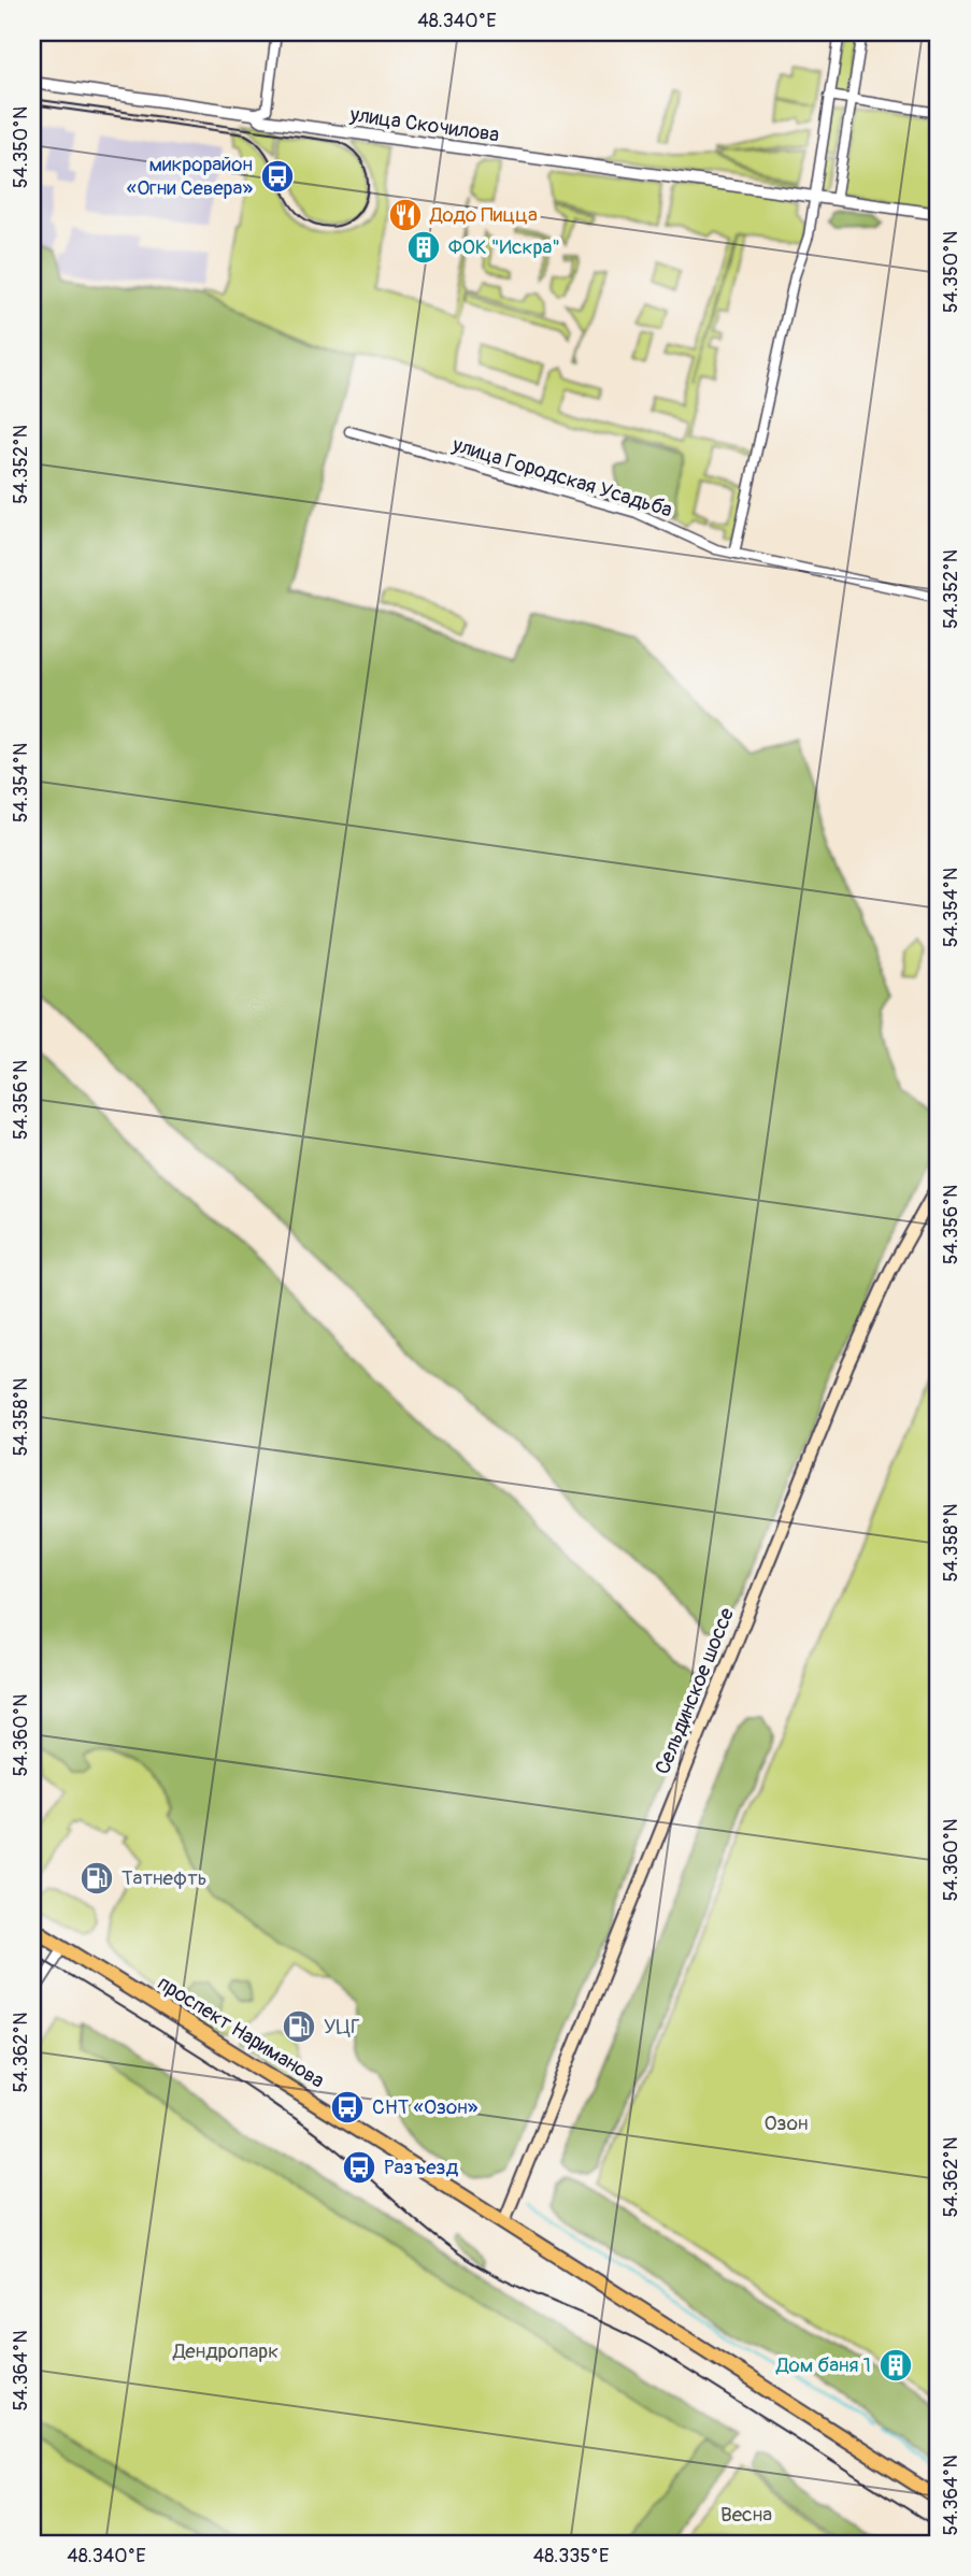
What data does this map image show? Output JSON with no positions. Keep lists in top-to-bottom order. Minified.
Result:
{"streets":{"main road":["Сельдинское шоссе","проспект Нариманова"],"street":["улица Скочилова","улица Городская Усадьба"]},"crossings":[["Сельдинское шоссе","проспект Нариманова"]],"parks":["Озон","Дендропарк","Весна"],"places":{"bus stop":["микрорайон «Огни Севера»","СНТ «Озон»","Разъезд"],"restaurant":["Додо Пицца"],"building":["ФОК \"Искра\"","Дом баня 1"],"fuel station":["Татнефть","УЦГ"]},"coordinates":["48.340°E","54.350°N","54.352°N","54.354°N","54.356°N","54.358°N","54.360°N","54.362°N","54.364°N","48.335°E"]}
